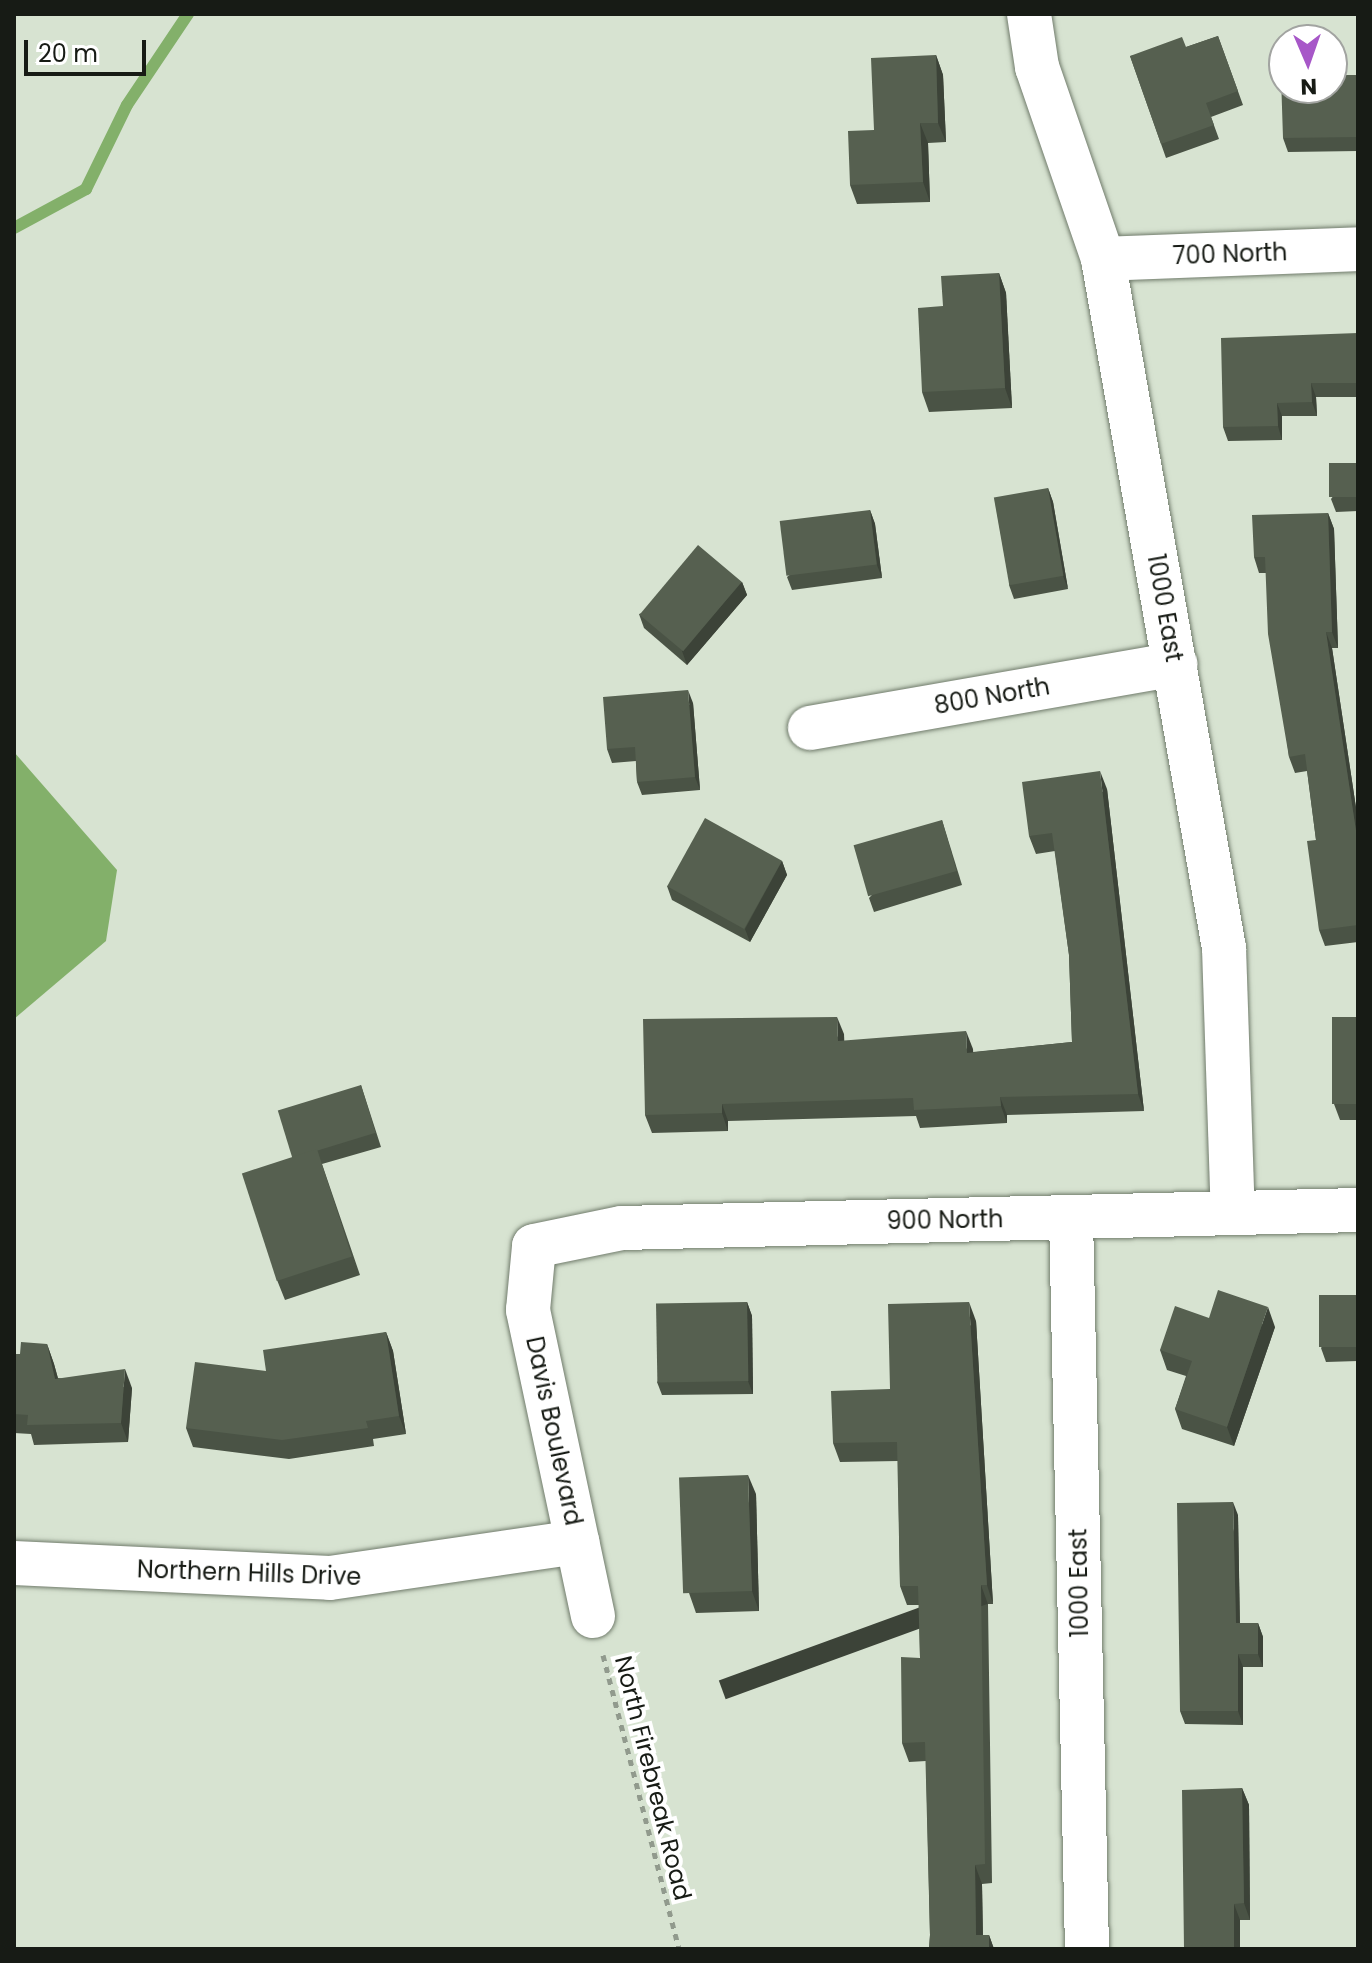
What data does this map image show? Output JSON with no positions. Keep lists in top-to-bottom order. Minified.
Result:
{"streets":{"street":["700 North","1000 East","800 North","900 North","Davis Boulevard","Northern Hills Drive"],"path":["North Firebreak Road"]},"crossings":[["700 North","1000 East"],["1000 East","800 North"],["1000 East","900 North"],["900 North","Davis Boulevard"],["Davis Boulevard","Northern Hills Drive"],["Davis Boulevard","North Firebreak Road"]],"scale_bar":"20 m","north":"bottom"}
